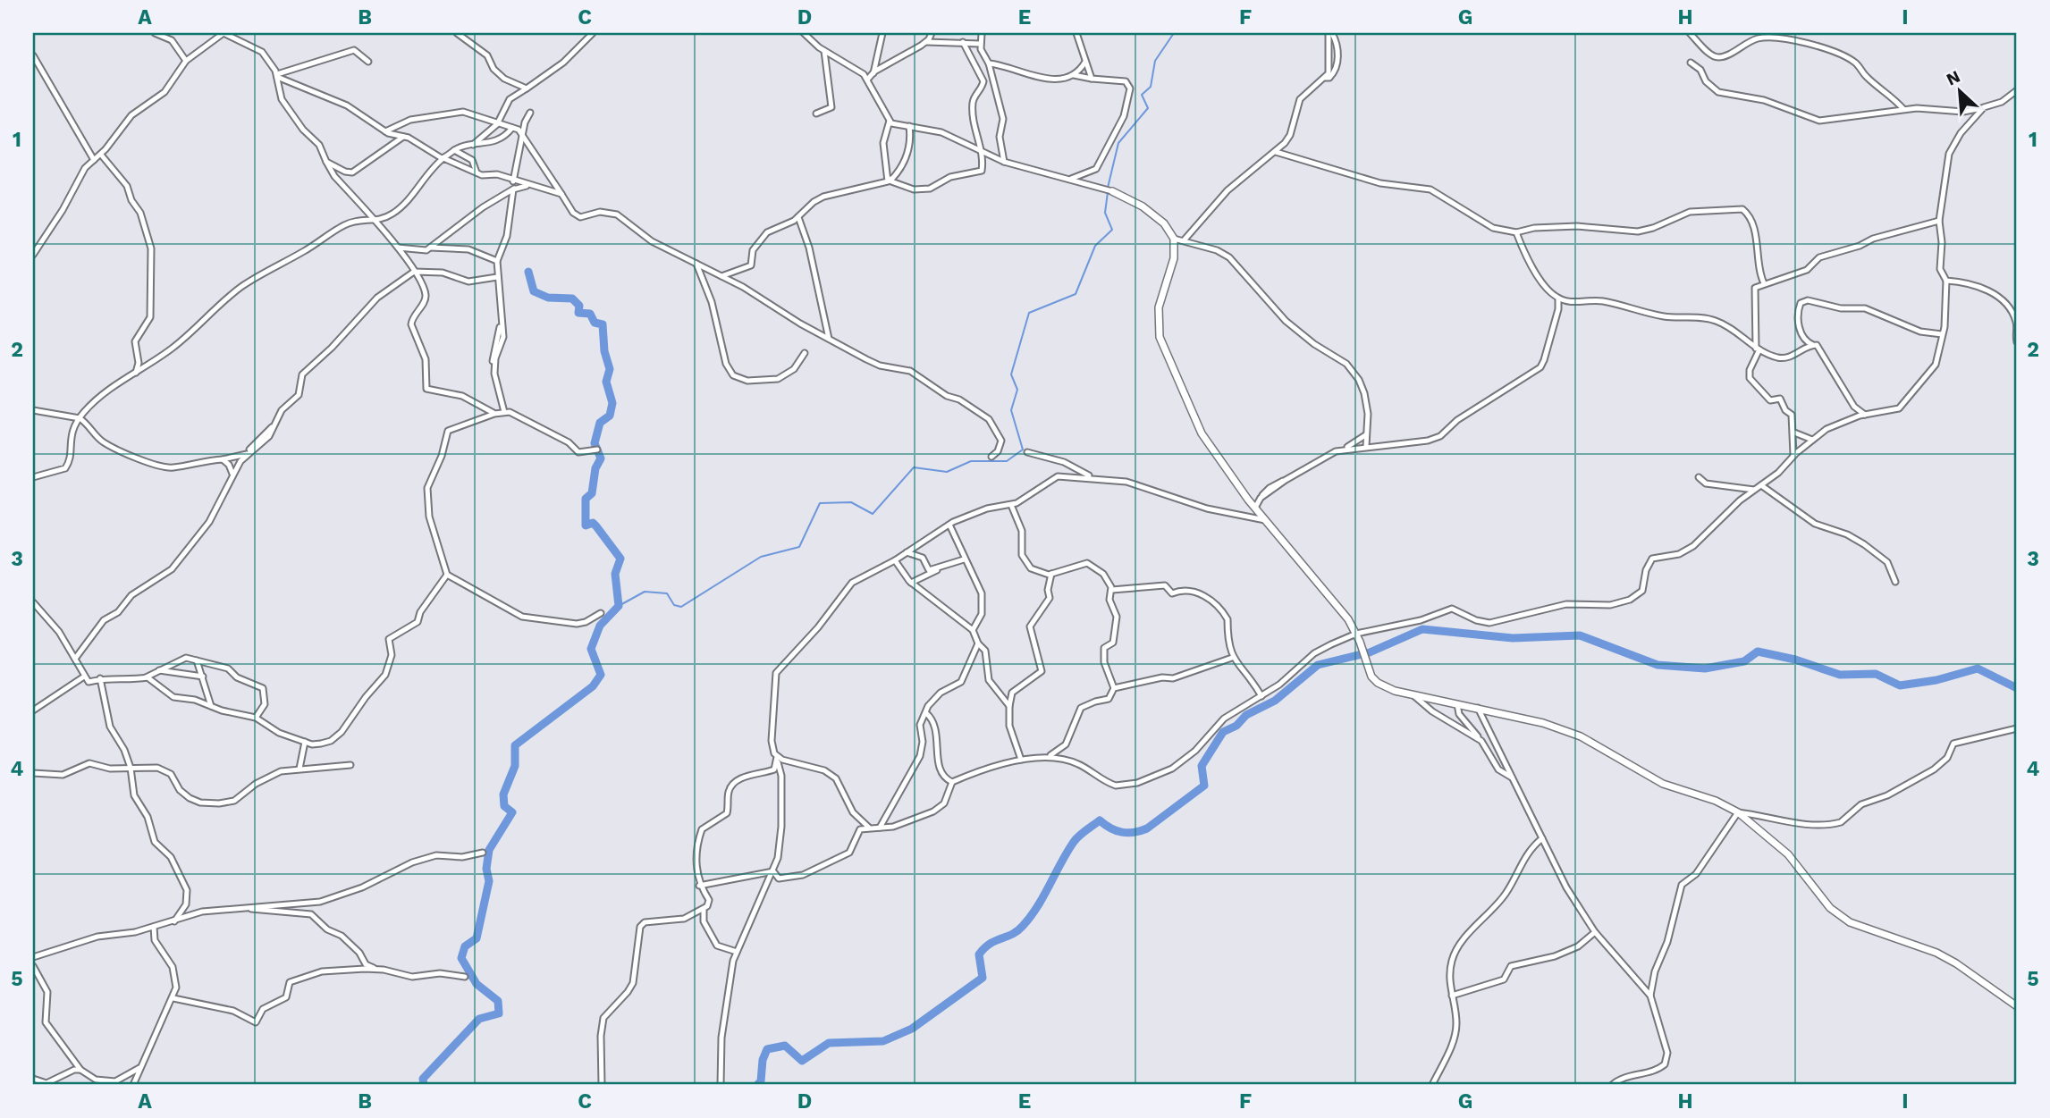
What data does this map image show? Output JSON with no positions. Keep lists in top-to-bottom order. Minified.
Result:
{"north":"top left","grid":{"columns":["A","B","C","D","E","F","G","H","I"],"rows":["1","2","3","4","5"]}}
